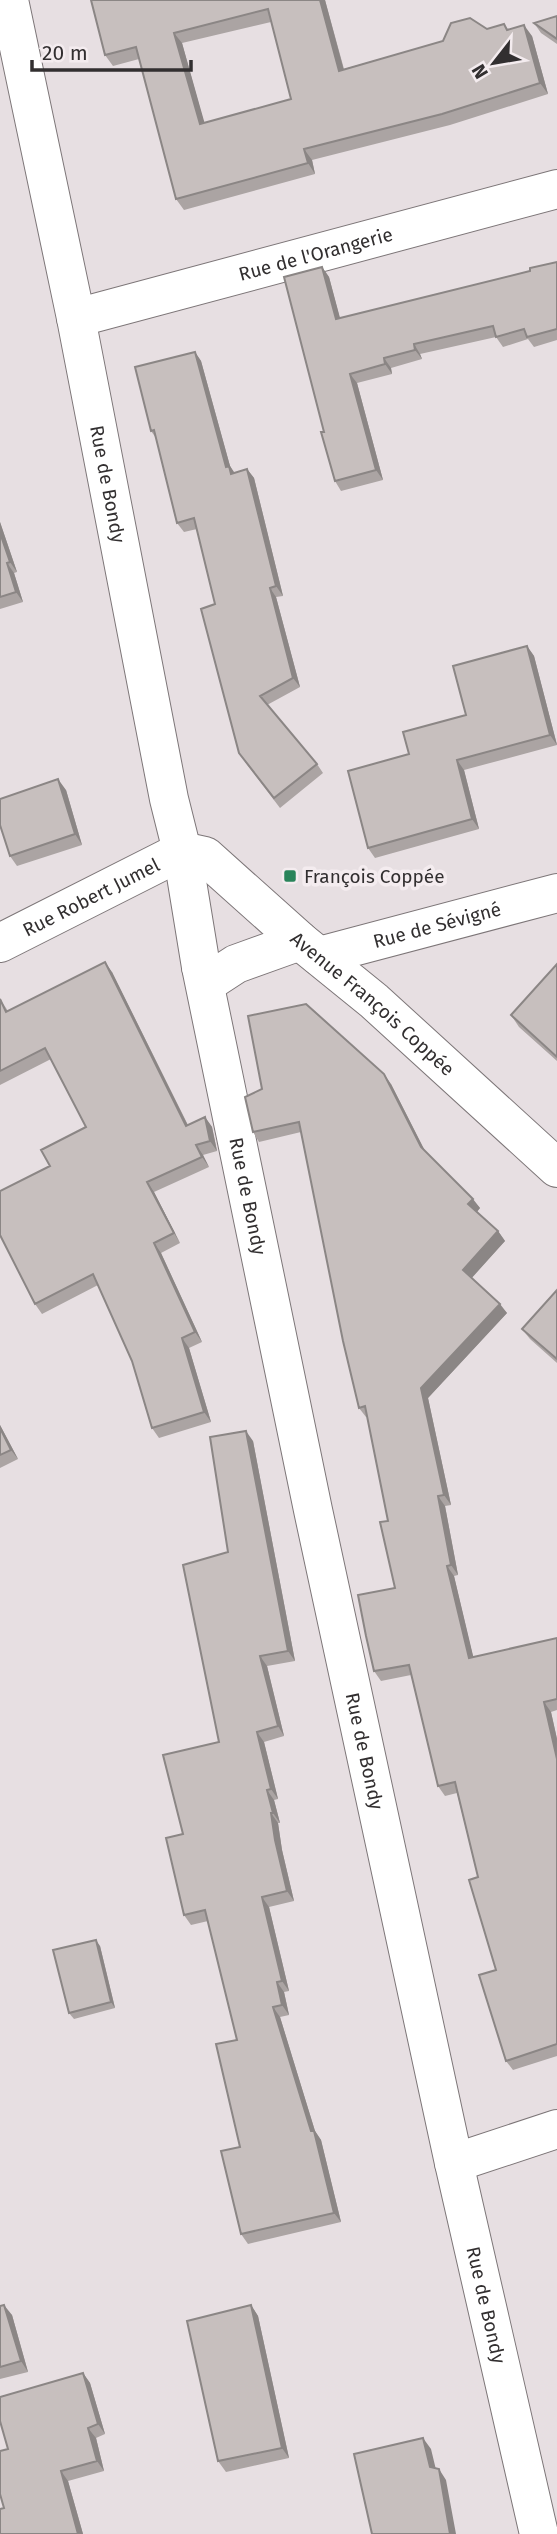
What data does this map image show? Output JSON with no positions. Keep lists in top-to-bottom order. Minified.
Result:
{"streets":{"street":["Rue de l'Orangerie","Rue de Bondy","Rue Robert Jumel","Rue de Sévigné","Avenue François Coppée"]},"crossings":[["Rue de l'Orangerie","Rue de Bondy"],["Rue de Bondy","Rue Robert Jumel"],["Rue de Bondy","Avenue François Coppée"],["Rue Robert Jumel","Avenue François Coppée"],["Rue de Sévigné","Avenue François Coppée"]],"places":{"transit":["François Coppée"]},"scale_bar":"20 m","north":"bottom left"}
